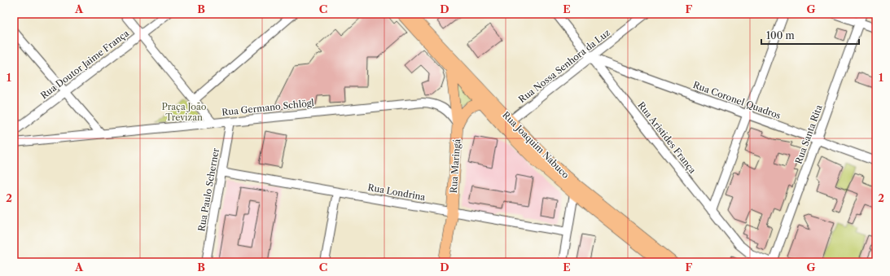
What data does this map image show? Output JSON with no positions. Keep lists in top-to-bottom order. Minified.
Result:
{"streets":{"main road":["Rua Joaquim Nabuco","Rua Maringá"],"street":["Rua Doutor Jaime França","Rua Nossa Senhora da Luz","Rua Coronel Quadros","Rua Germano Schlögl","Rua Santa Rita","Rua Aristides França","Rua Paulo Scherner","Rua Londrina"]},"crossings":[["Rua Nossa Senhora da Luz","Rua Coronel Quadros"],["Rua Nossa Senhora da Luz","Rua Aristides França"],["Rua Nossa Senhora da Luz","Rua Joaquim Nabuco"],["Rua Coronel Quadros","Rua Santa Rita"],["Rua Coronel Quadros","Rua Aristides França"],["Rua Germano Schlögl","Rua Maringá"],["Rua Germano Schlögl","Rua Paulo Scherner"],["Rua Santa Rita","Rua Aristides França"],["Rua Joaquim Nabuco","Rua Maringá"],["Rua Maringá","Rua Londrina"],["Rua Paulo Scherner","Rua Londrina"]],"parks":["Praça João Trevizan"],"scale_bar":"100 m","grid":{"columns":["A","B","C","D","E","F","G"],"rows":["1","2"]}}
